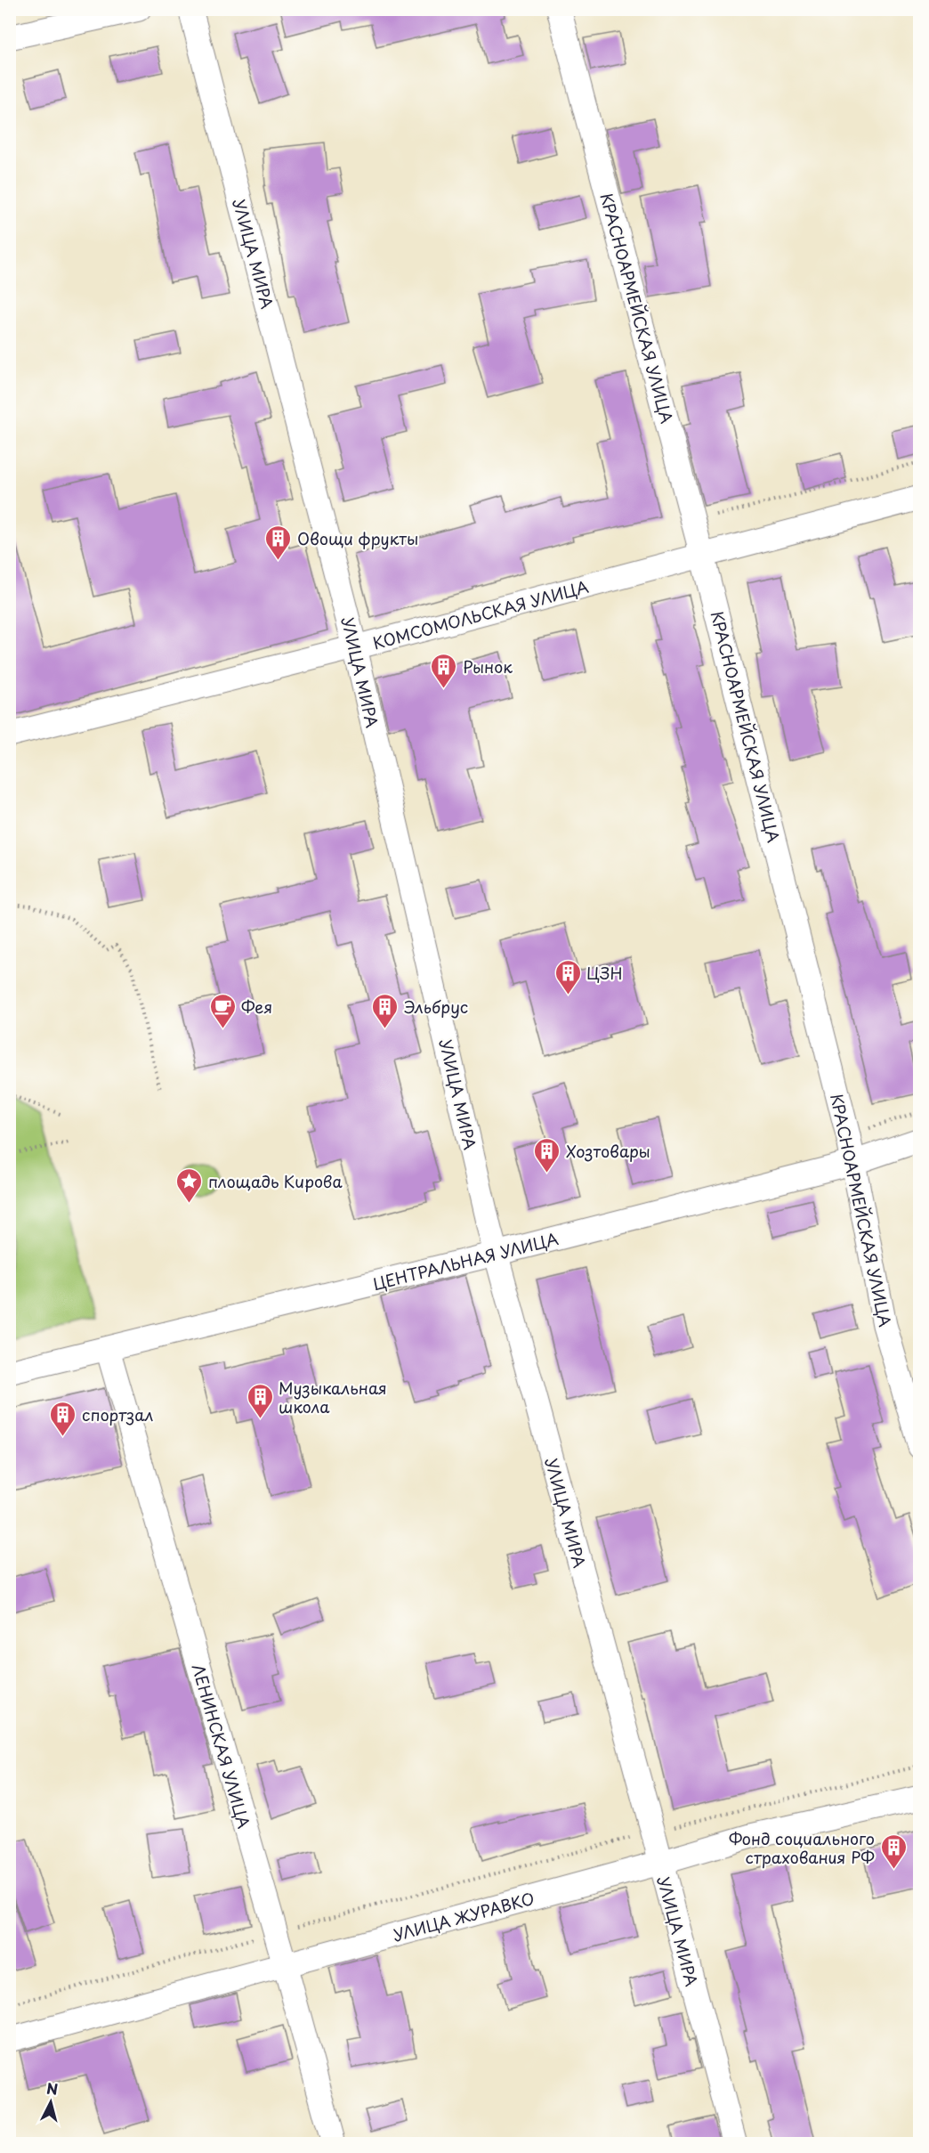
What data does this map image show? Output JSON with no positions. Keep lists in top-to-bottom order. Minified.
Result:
{"streets":{"street":["УЛИЦА МИРА","КРАСНОАРМЕЙСКАЯ УЛИЦА","КОМСОМОЛЬСКАЯ УЛИЦА","ЦЕНТРАЛЬНАЯ УЛИЦА","ЛЕНИНСКАЯ УЛИЦА","УЛИЦА ЖУРАВКО"]},"crossings":[["УЛИЦА МИРА","КОМСОМОЛЬСКАЯ УЛИЦА"],["УЛИЦА МИРА","ЦЕНТРАЛЬНАЯ УЛИЦА"],["УЛИЦА МИРА","УЛИЦА ЖУРАВКО"],["КРАСНОАРМЕЙСКАЯ УЛИЦА","КОМСОМОЛЬСКАЯ УЛИЦА"],["КРАСНОАРМЕЙСКАЯ УЛИЦА","ЦЕНТРАЛЬНАЯ УЛИЦА"],["ЦЕНТРАЛЬНАЯ УЛИЦА","ЛЕНИНСКАЯ УЛИЦА"],["ЛЕНИНСКАЯ УЛИЦА","УЛИЦА ЖУРАВКО"]],"places":{"building":["Овощи фрукты","Рынок","ЦЗН","Эльбрус","Хозтовары","Музыкальная школа","спортзал","Фонд социального страхования РФ"],"cafe":["Фея"],"place":["площадь Кирова"]},"north":"top"}
